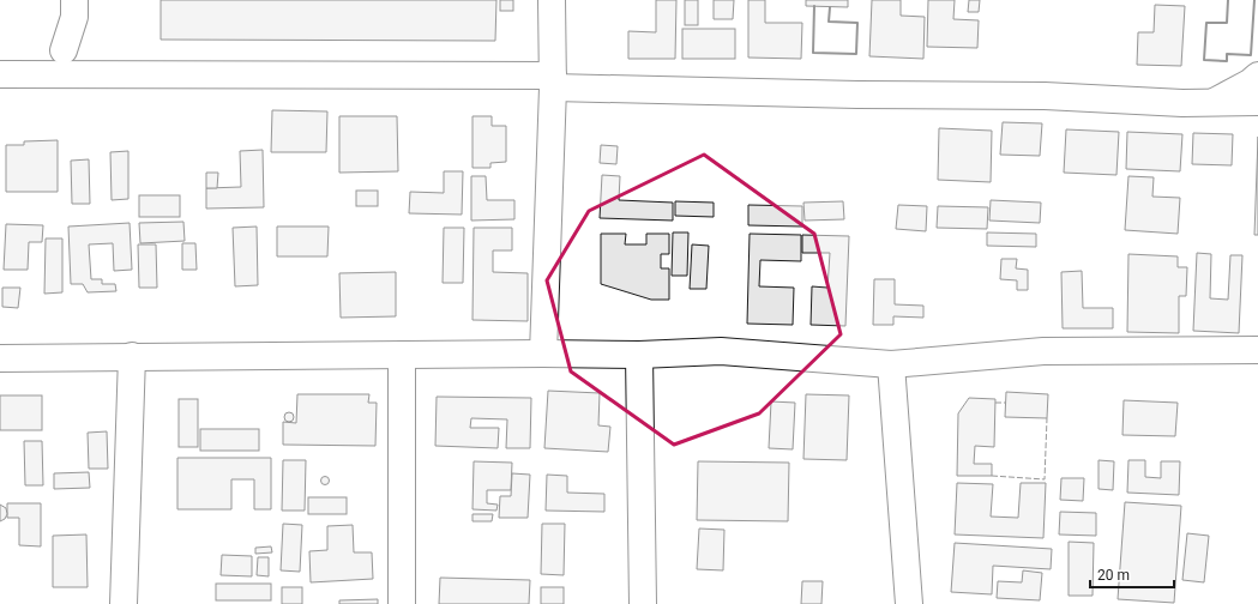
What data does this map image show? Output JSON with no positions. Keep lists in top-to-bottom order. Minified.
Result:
{"scale_bar":"20 m"}
